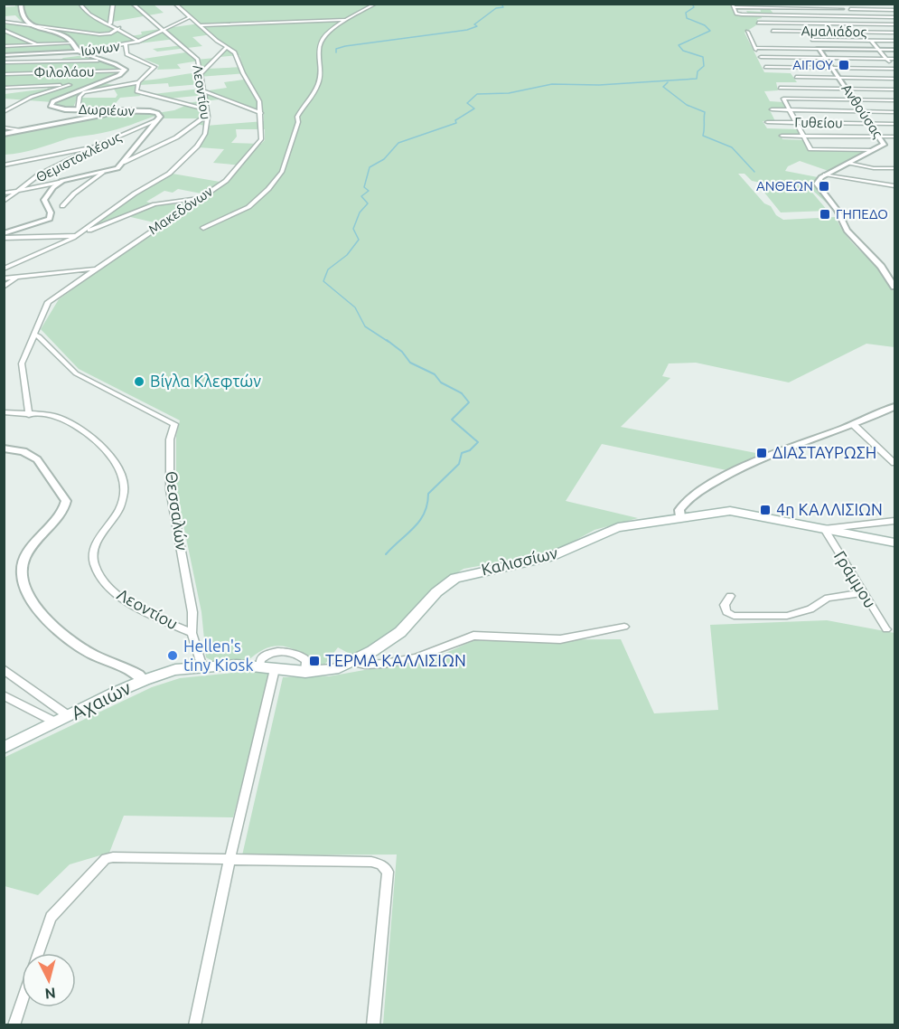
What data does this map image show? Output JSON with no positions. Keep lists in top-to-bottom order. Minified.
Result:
{"streets":{"main road":["Καλισσίων","Αχαιών"],"street":["Αμαλιάδος","Ιώνων","Φιλολάου","Λεοντίου","Δωριέων","Ανθούσας","Γυθείου","Θεμιστοκλέους","Μακεδόνων","Θεσσαλών","Γράμμου"]},"crossings":[["Ιώνων","Λεοντίου"],["Ιώνων","Μακεδόνων"],["Φιλολάου","Δωριέων"],["Λεοντίου","Μακεδόνων"],["Λεοντίου","Θεσσαλών"],["Δωριέων","Θεμιστοκλέους"],["Ανθούσας","Γυθείου"],["Μακεδόνων","Θεσσαλών"],["Θεσσαλών","Καλισσίων"],["Θεσσαλών","Αχαιών"],["Καλισσίων","Γράμμου"],["Καλισσίων","Αχαιών"]],"places":{"transit":["ΑΙΓΙΟΥ","ΑΝΘΕΩΝ","ΓΗΠΕΔΟ","ΔΙΑΣΤΑΥΡΩΣΗ","4η ΚΑΛΛΙΣΙΩΝ","ΤΕΡΜΑ ΚΑΛΛΙΣΙΩΝ"],"other":["Βίγλα Κλεφτών","Hellen's tiny Kiosk"]},"north":"bottom"}
